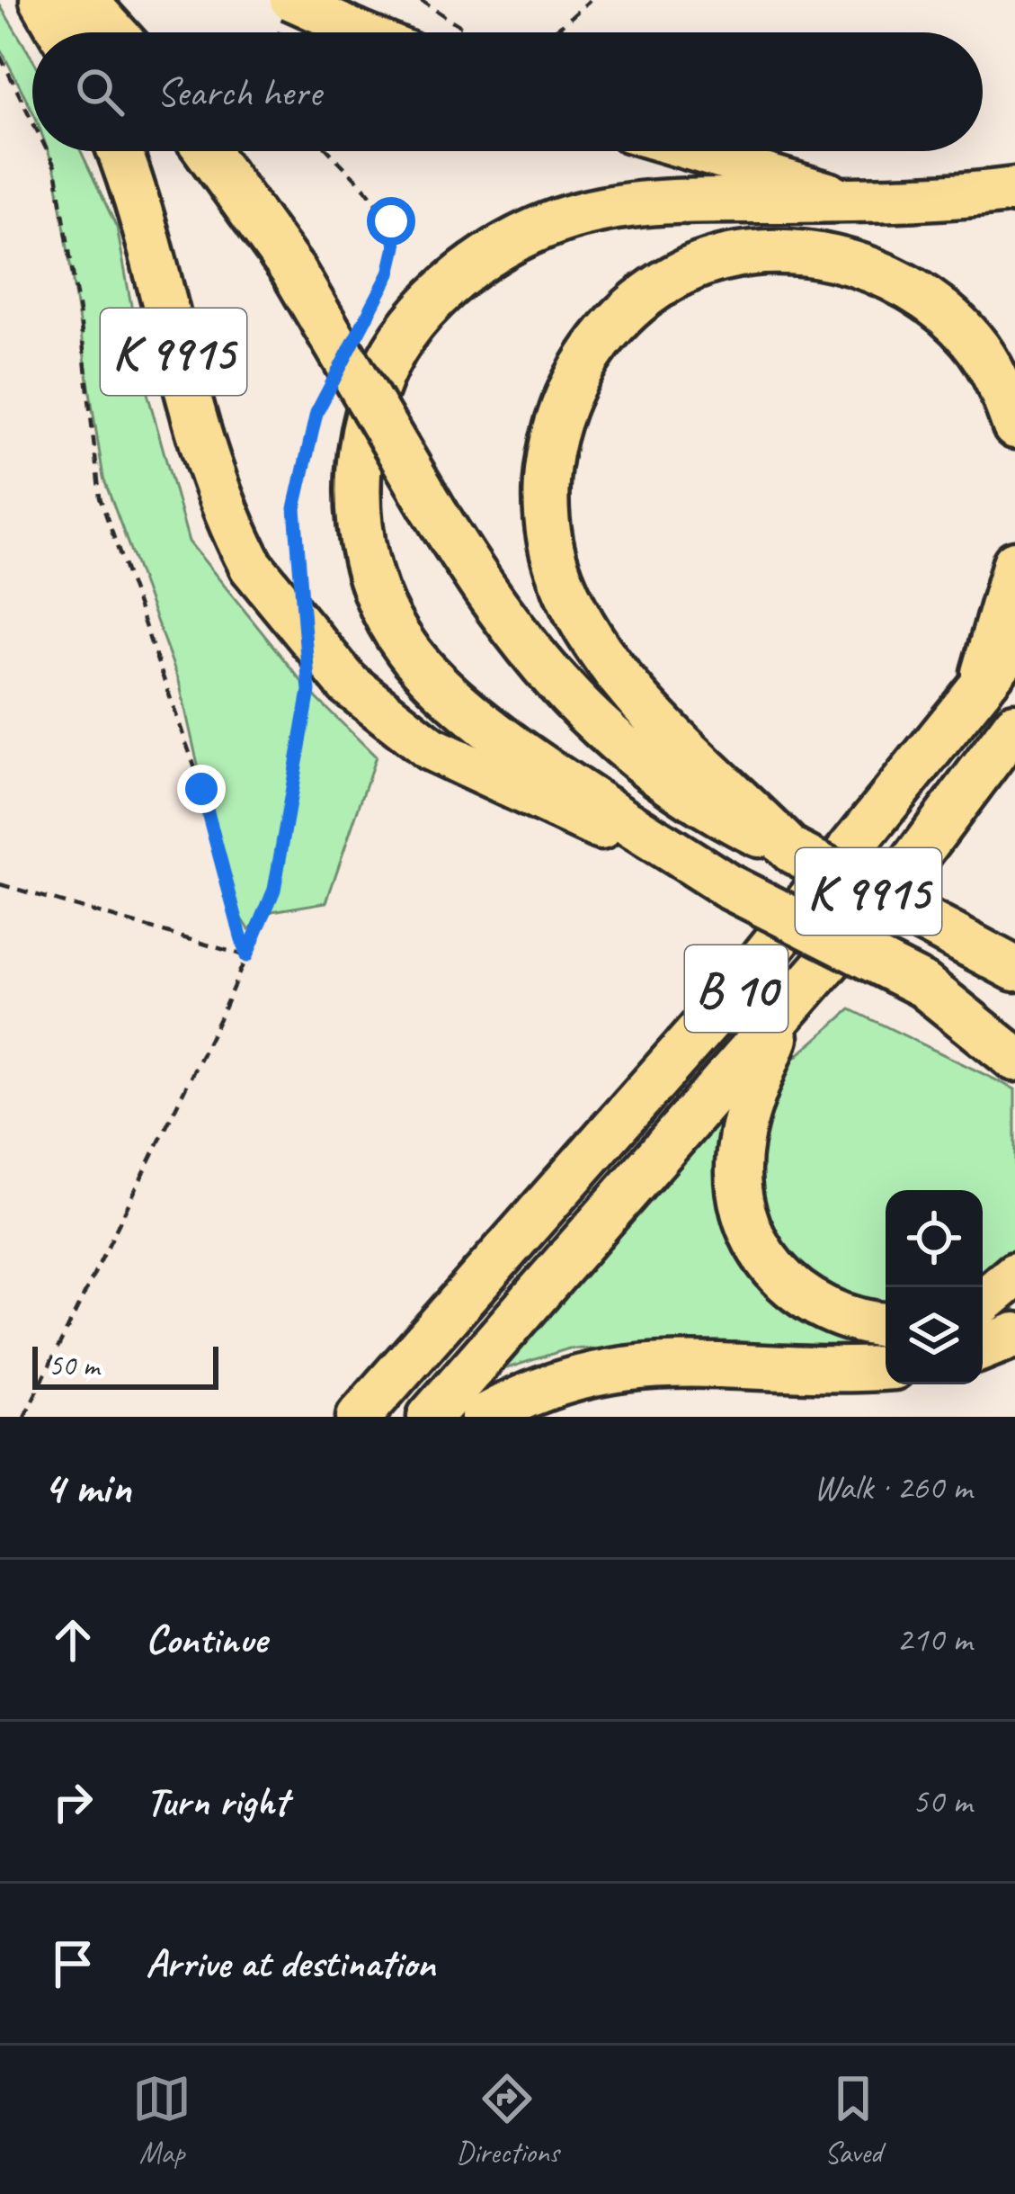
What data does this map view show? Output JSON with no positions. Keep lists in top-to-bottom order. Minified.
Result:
{"streets":{"highway":["K 9915","B 10"]},"scale_bar":"50 m","page":{"search":"Search here","scale":"50 m","heading":["4 min","Walk · 260 m"],"list":[["Continue","210 m"],["Turn right","50 m"],"Arrive at destination"],"nav":["Map","Directions","Saved"]}}
